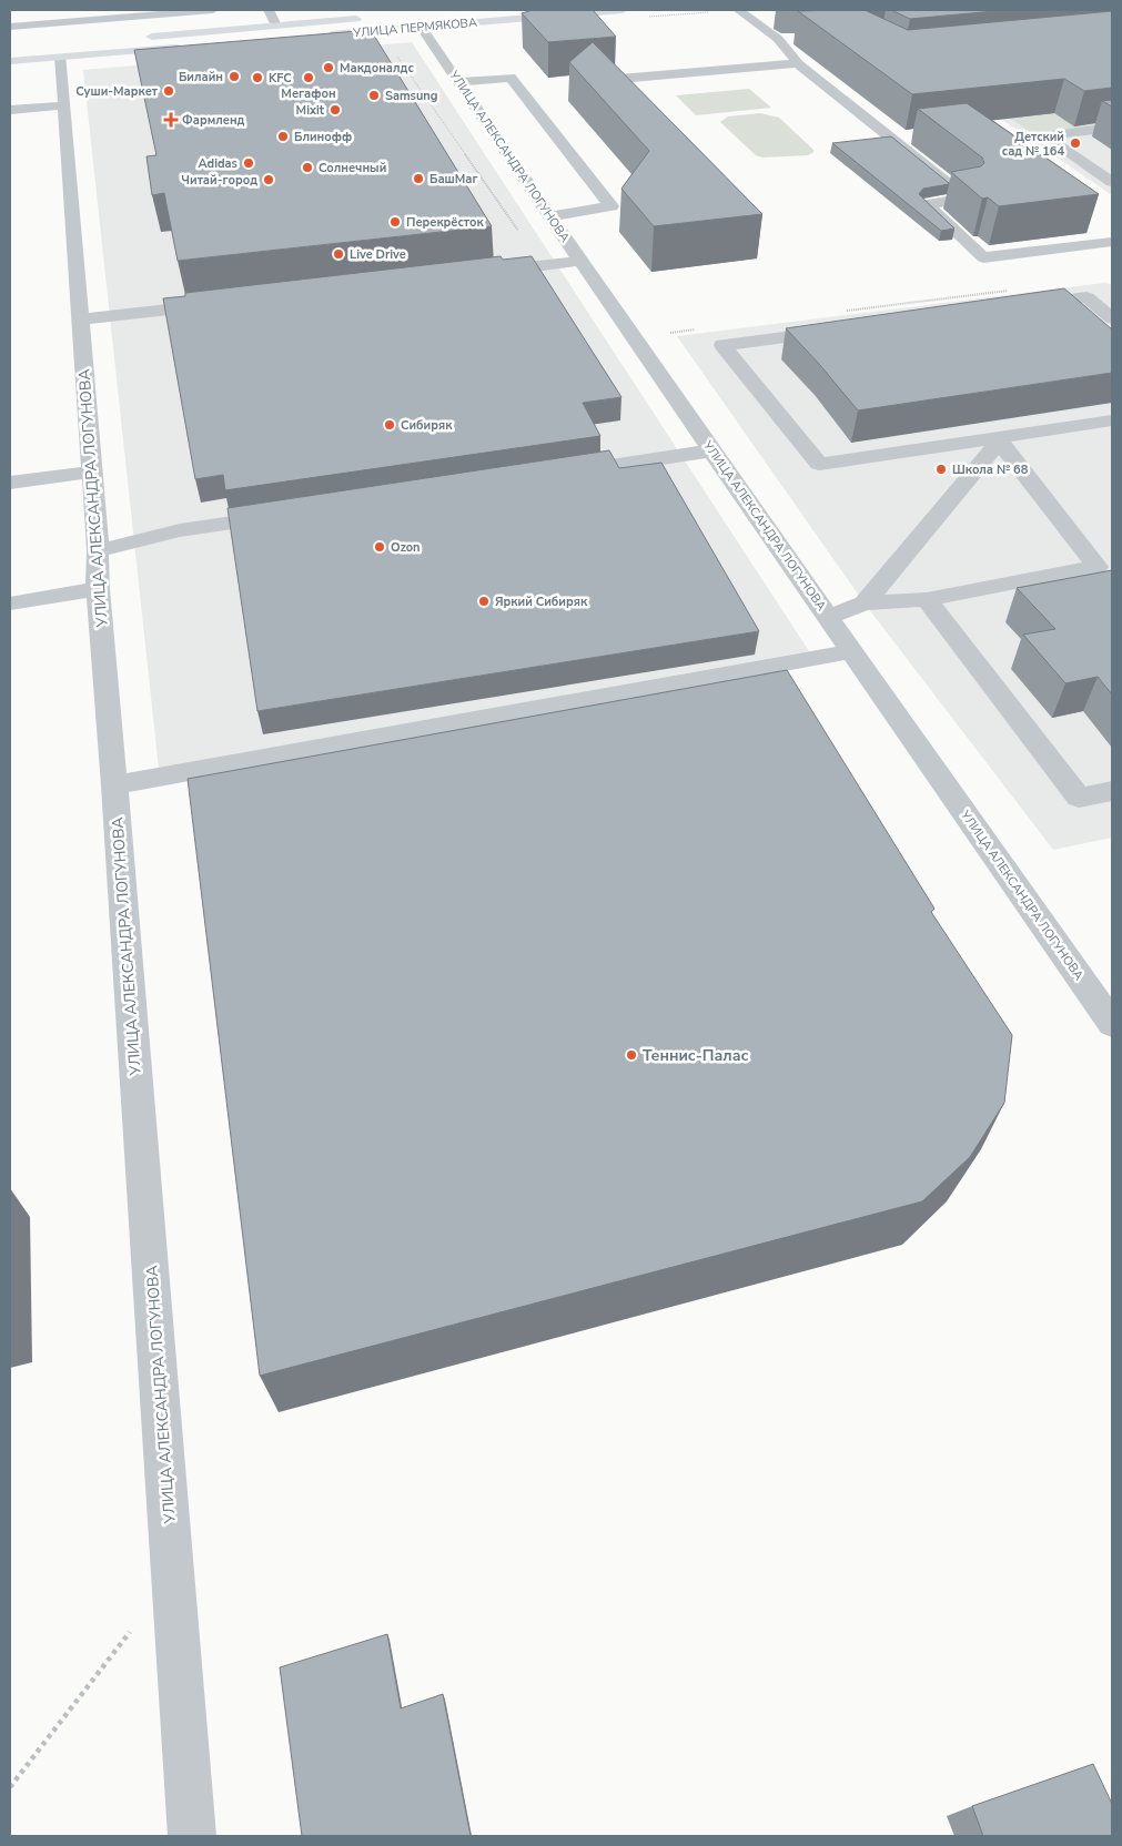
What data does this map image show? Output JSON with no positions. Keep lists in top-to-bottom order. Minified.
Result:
{"streets":{"main road":["УЛИЦА ПЕРМЯКОВА"],"street":["УЛИЦА АЛЕКСАНДРА ЛОГУНОВА"]},"crossings":[["УЛИЦА ПЕРМЯКОВА","УЛИЦА АЛЕКСАНДРА ЛОГУНОВА"]],"places":{"other":["Макдоналдс","Билайн","KFC","Мегафон","Суши-Маркет","Samsung","Mixit","Блинофф","Детский сад № 164","Adidas","Солнечный","БашМаг","Читай-город","Перекрёсток","Live Drive","Сибиряк","Школа № 68","Ozon","Яркий Сибиряк","Теннис-Палас"],"health":["Фармленд"]}}
